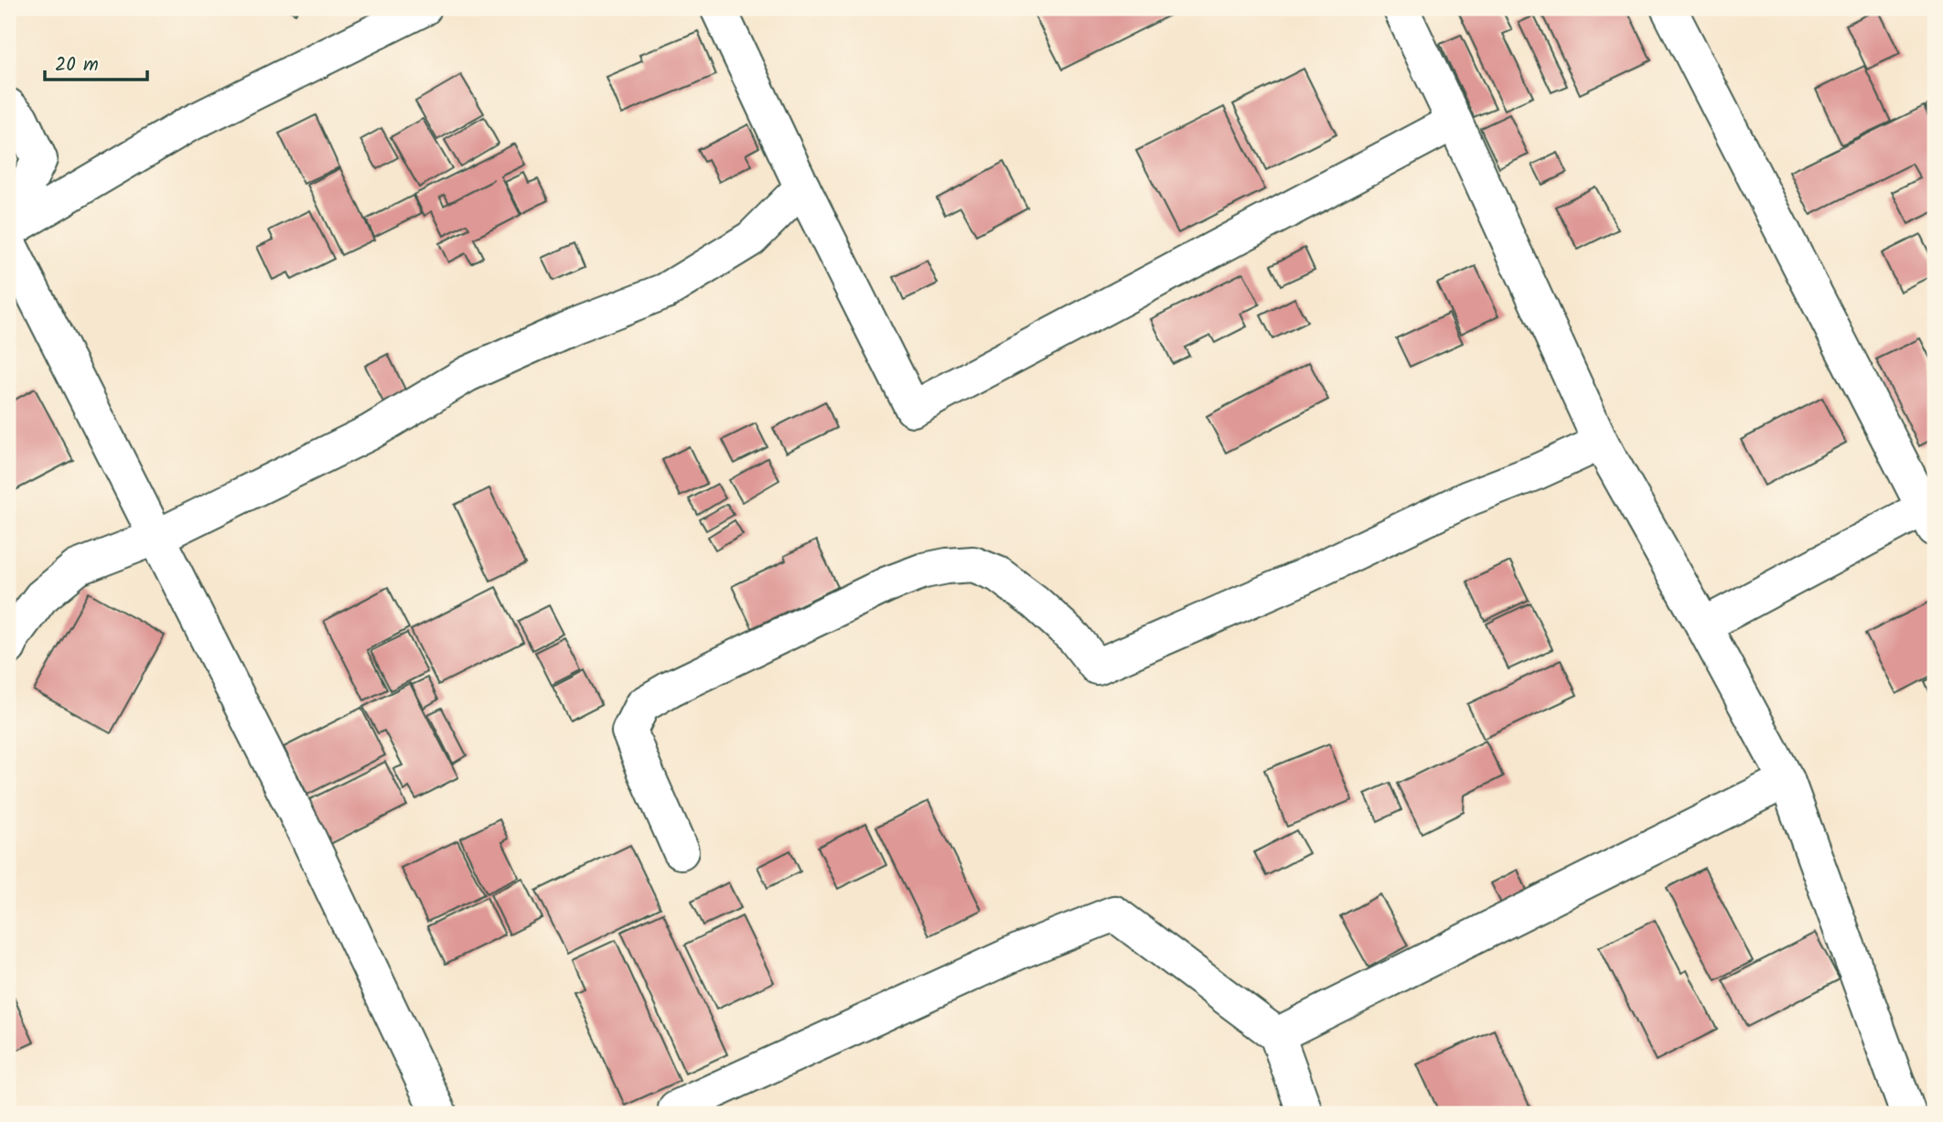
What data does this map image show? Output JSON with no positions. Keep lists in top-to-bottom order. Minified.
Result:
{"scale_bar":"20 m"}
